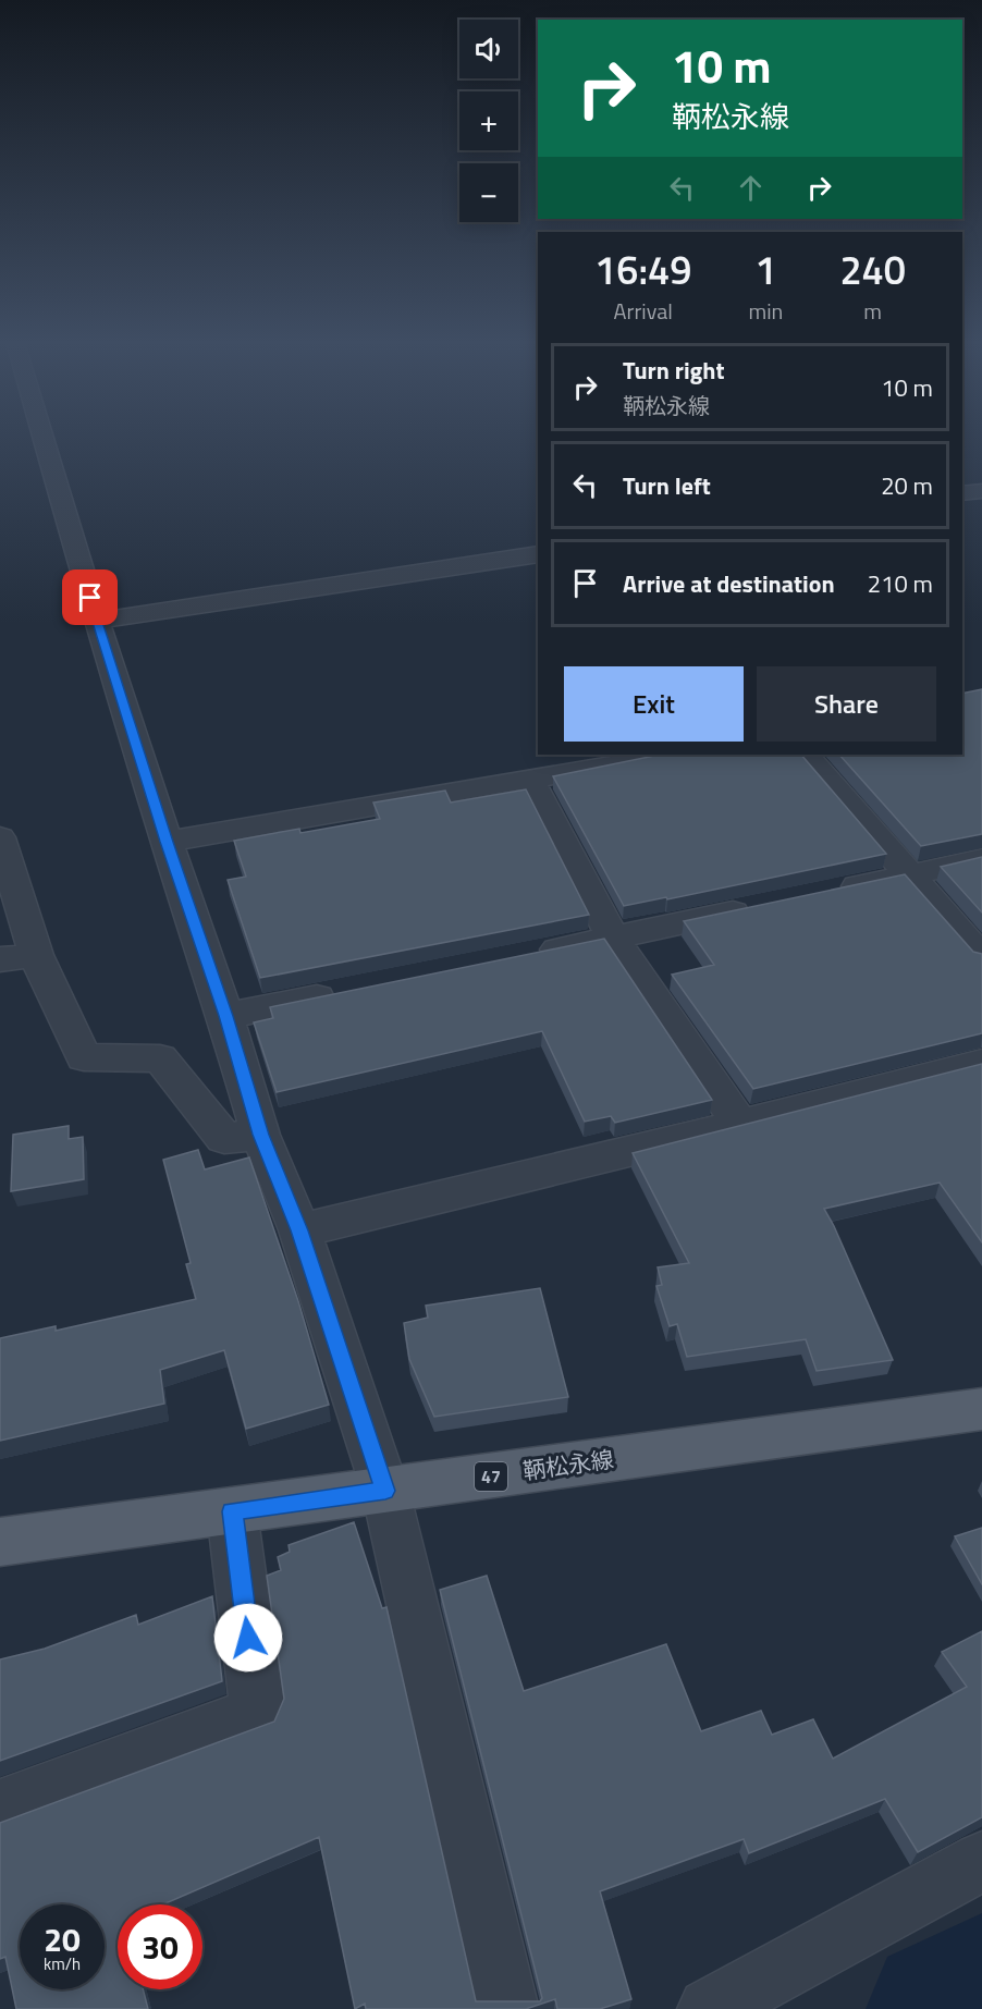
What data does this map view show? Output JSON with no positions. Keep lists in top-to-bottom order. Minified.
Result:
{"streets":{"main road":["鞆松永線","47"]},"page":{"map_buttons":["+","−"],"turn":["10 m","鞆松永線"],"eta":["16:49","Arrival","1","min","240","m"],"list":[{"name":"Turn right","note":"鞆松永線","value":"10 m"},{"name":"Turn left","value":"20 m"},{"name":"Arrive at destination","value":"210 m"}],"buttons":["Exit","Share"],"speed":"20 km/h","limit":"30"}}
